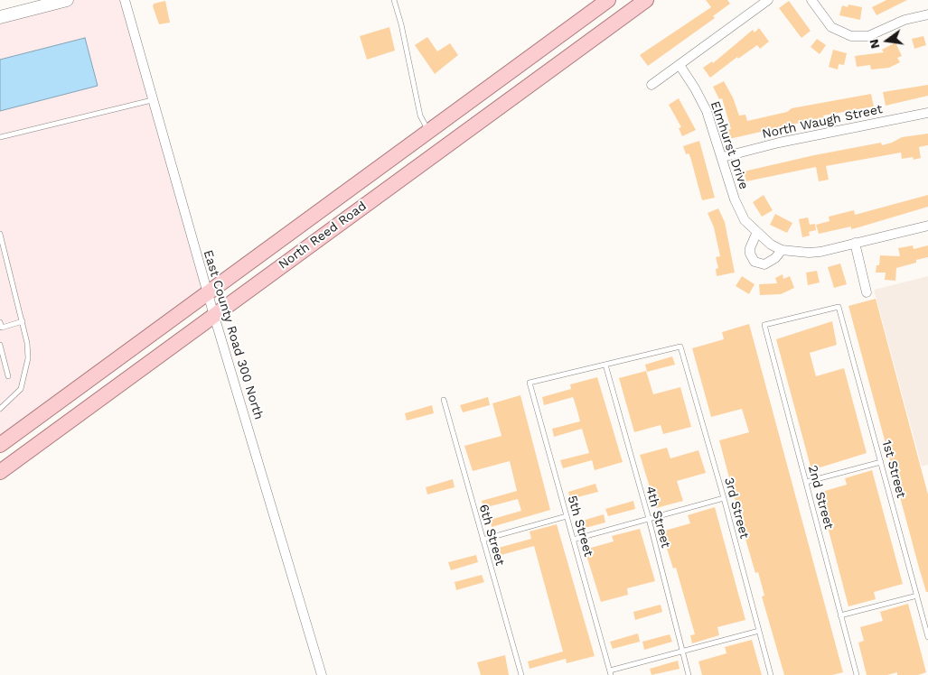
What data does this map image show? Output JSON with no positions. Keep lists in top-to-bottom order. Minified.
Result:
{"streets":{"main road":["North Reed Road"],"street":["North Waugh Street","Elmhurst Drive","East County Road 300 North"],"lane":["1st Street","2nd Street","3rd Street","4th Street","5th Street","6th Street"]},"crossings":[["North Waugh Street","Elmhurst Drive"],["North Reed Road","East County Road 300 North"],["1st Street","2nd Street"],["3rd Street","4th Street"],["3rd Street","5th Street"],["4th Street","5th Street"]],"north":"left"}
